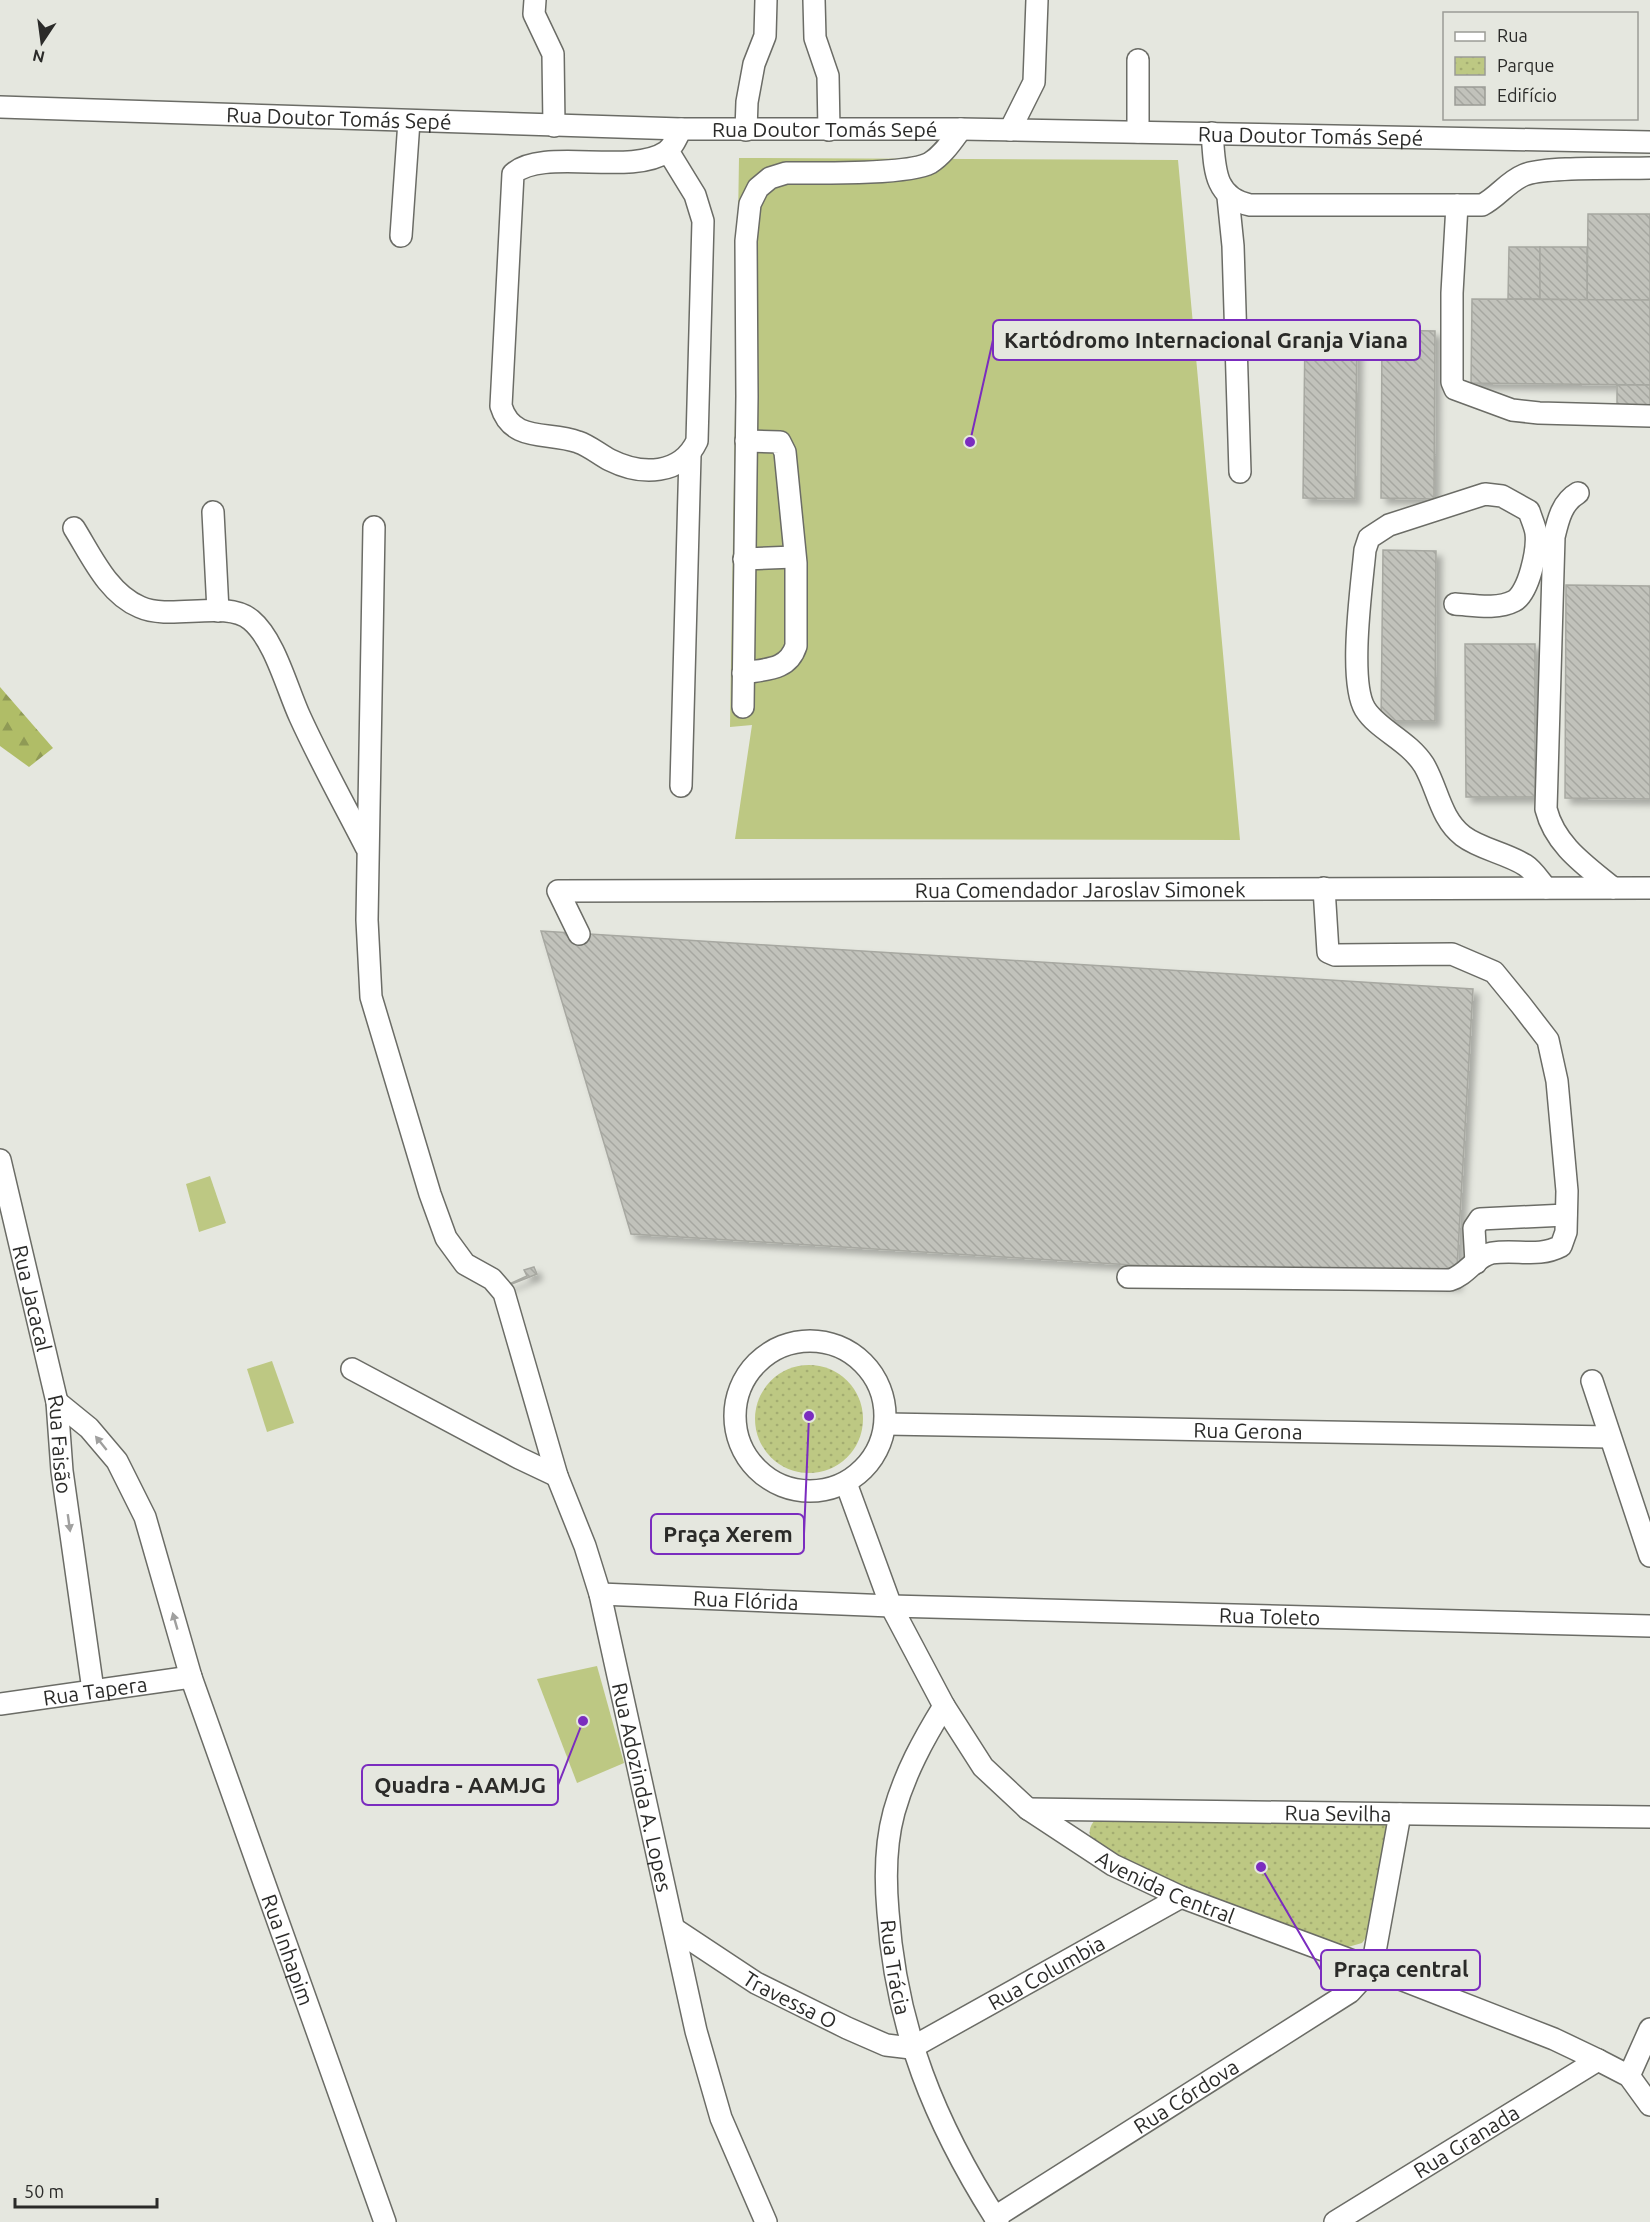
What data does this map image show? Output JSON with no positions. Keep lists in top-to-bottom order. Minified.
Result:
{"streets":{"street":["Rua Doutor Tomás Sepé","Rua Comendador Jaroslav Simonek","Rua Jacacal","Rua Gerona","Rua Faisão","Rua Flórida","Rua Toleto","Rua Tapera","Rua Adozinda A. Lopes","Rua Sevilha","Avenida Central","Rua Inhapim","Rua Trácia","Rua Columbia","Travessa O","Rua Córdova","Rua Granada"]},"crossings":[["Rua Jacacal","Rua Faisão"],["Rua Gerona","Avenida Central"],["Rua Faisão","Rua Tapera"],["Rua Faisão","Rua Inhapim"],["Rua Flórida","Rua Toleto"],["Rua Flórida","Rua Adozinda A. Lopes"],["Rua Flórida","Avenida Central"],["Rua Toleto","Avenida Central"],["Rua Tapera","Rua Inhapim"],["Rua Adozinda A. Lopes","Travessa O"],["Rua Sevilha","Avenida Central"],["Avenida Central","Rua Trácia"],["Avenida Central","Rua Columbia"],["Avenida Central","Rua Córdova"],["Avenida Central","Rua Granada"],["Rua Trácia","Rua Columbia"],["Rua Trácia","Travessa O"],["Rua Trácia","Rua Córdova"],["Rua Columbia","Travessa O"]],"places":["Kartódromo Internacional Granja Viana","Praça Xerem","Quadra - AAMJG","Praça central"],"legend":["Rua","Parque","Edifício"],"scale_bar":"50 m","north":"bottom"}
